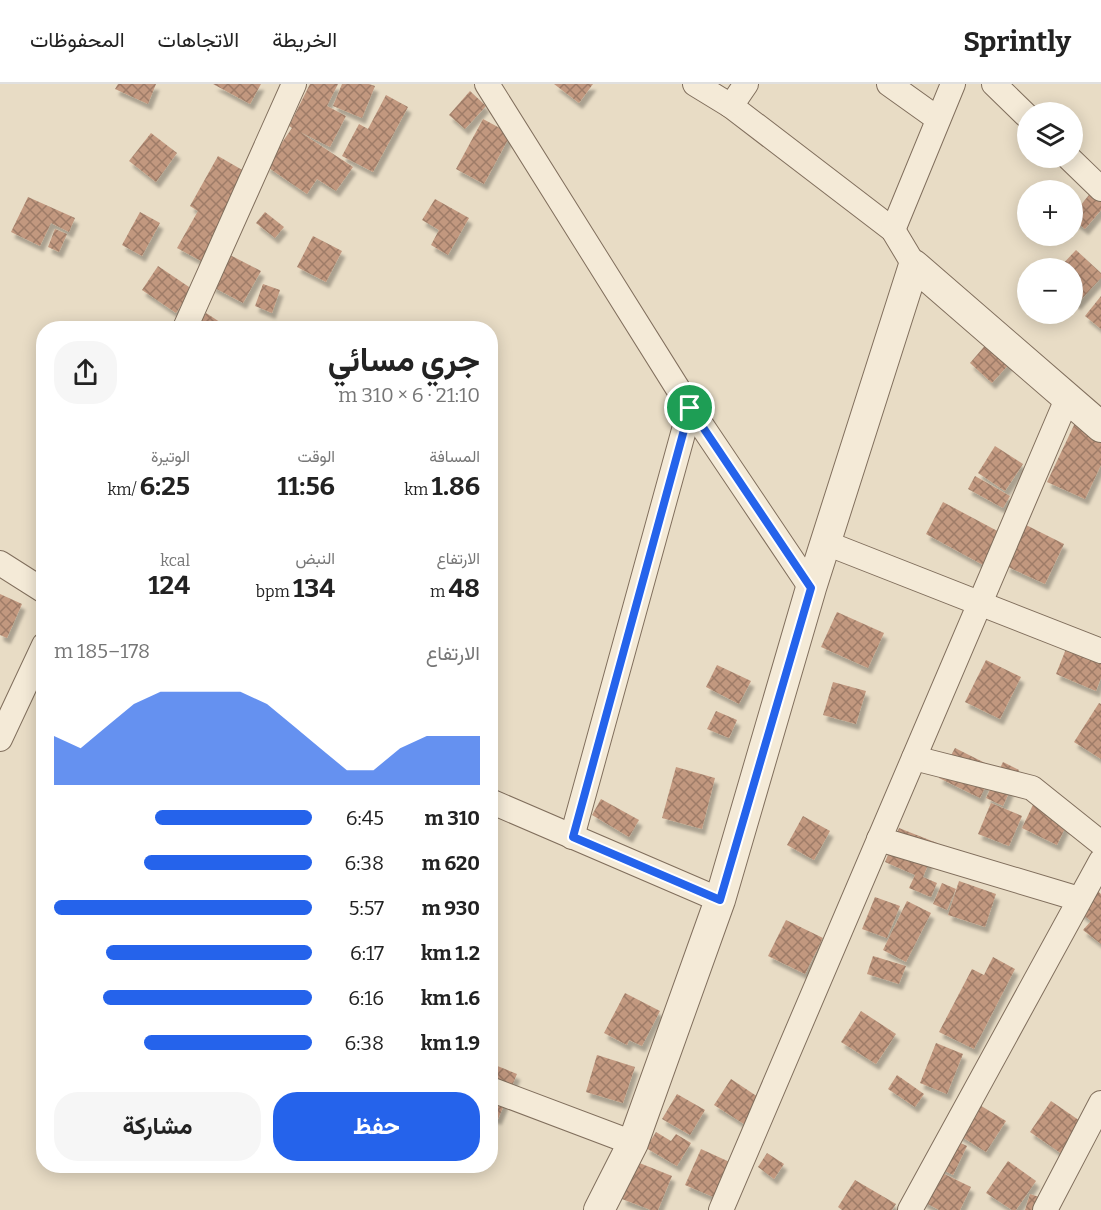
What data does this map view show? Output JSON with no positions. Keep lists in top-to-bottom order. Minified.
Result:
{"page":{"header":"Sprintly","nav":["الخريطة","الاتجاهات","المحفوظات"],"map_buttons":["+","−"],"heading":["جري مسائي","21:10 · 6 × 310 m"],"stats":[["المسافة","1.86 km"],["الوقت","11:56"],["الوتيرة","6:25 /km"],["الارتفاع","48 m"],["النبض","134 bpm"],["kcal","124"]],"chart":["الارتفاع","178–185 m"],"list":[{"name":"310 m","note":"6:45"},{"name":"620 m","note":"6:38"},{"name":"930 m","note":"5:57"},{"name":"1.2 km","note":"6:17"},{"name":"1.6 km","note":"6:16"},{"name":"1.9 km","note":"6:38"}],"buttons":["حفظ","مشاركة"]}}
